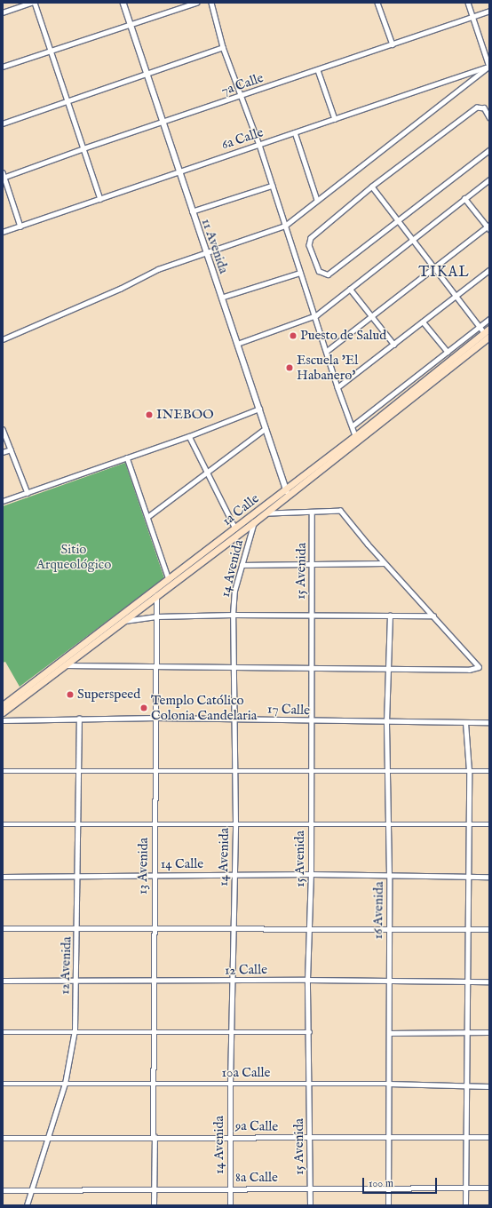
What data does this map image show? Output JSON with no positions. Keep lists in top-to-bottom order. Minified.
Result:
{"streets":{"main road":["1a Calle"],"street":["7a Calle","6a Calle","11 Avenida","14 Avenida","15 Avenida","17 Calle","14 Calle","13 Avenida","16 Avenida","12 Avenida","12 Calle","10a Calle","9a Calle","8a Calle"]},"crossings":[["7a Calle","11 Avenida"],["6a Calle","11 Avenida"],["11 Avenida","1a Calle"],["1a Calle","14 Avenida"],["1a Calle","13 Avenida"],["14 Avenida","17 Calle"],["14 Avenida","14 Calle"],["14 Avenida","12 Calle"],["14 Avenida","10a Calle"],["14 Avenida","9a Calle"],["14 Avenida","8a Calle"],["15 Avenida","17 Calle"],["15 Avenida","14 Calle"],["15 Avenida","12 Calle"],["15 Avenida","10a Calle"],["15 Avenida","9a Calle"],["15 Avenida","8a Calle"],["17 Calle","13 Avenida"],["17 Calle","16 Avenida"],["17 Calle","12 Avenida"],["14 Calle","13 Avenida"],["14 Calle","16 Avenida"],["14 Calle","12 Avenida"],["13 Avenida","12 Calle"],["13 Avenida","10a Calle"],["13 Avenida","9a Calle"],["13 Avenida","8a Calle"],["16 Avenida","12 Calle"],["16 Avenida","10a Calle"],["16 Avenida","9a Calle"],["16 Avenida","8a Calle"],["12 Avenida","12 Calle"],["12 Avenida","10a Calle"],["12 Avenida","9a Calle"],["12 Avenida","8a Calle"]],"districts":["TIKAL"],"parks":["Sitio Arqueológico"],"places":["Puesto de Salud","Escuela 'El Habanero'","INEBOO","Superspeed","Templo Católico Colonia Candelaria"],"scale_bar":"100 m"}
